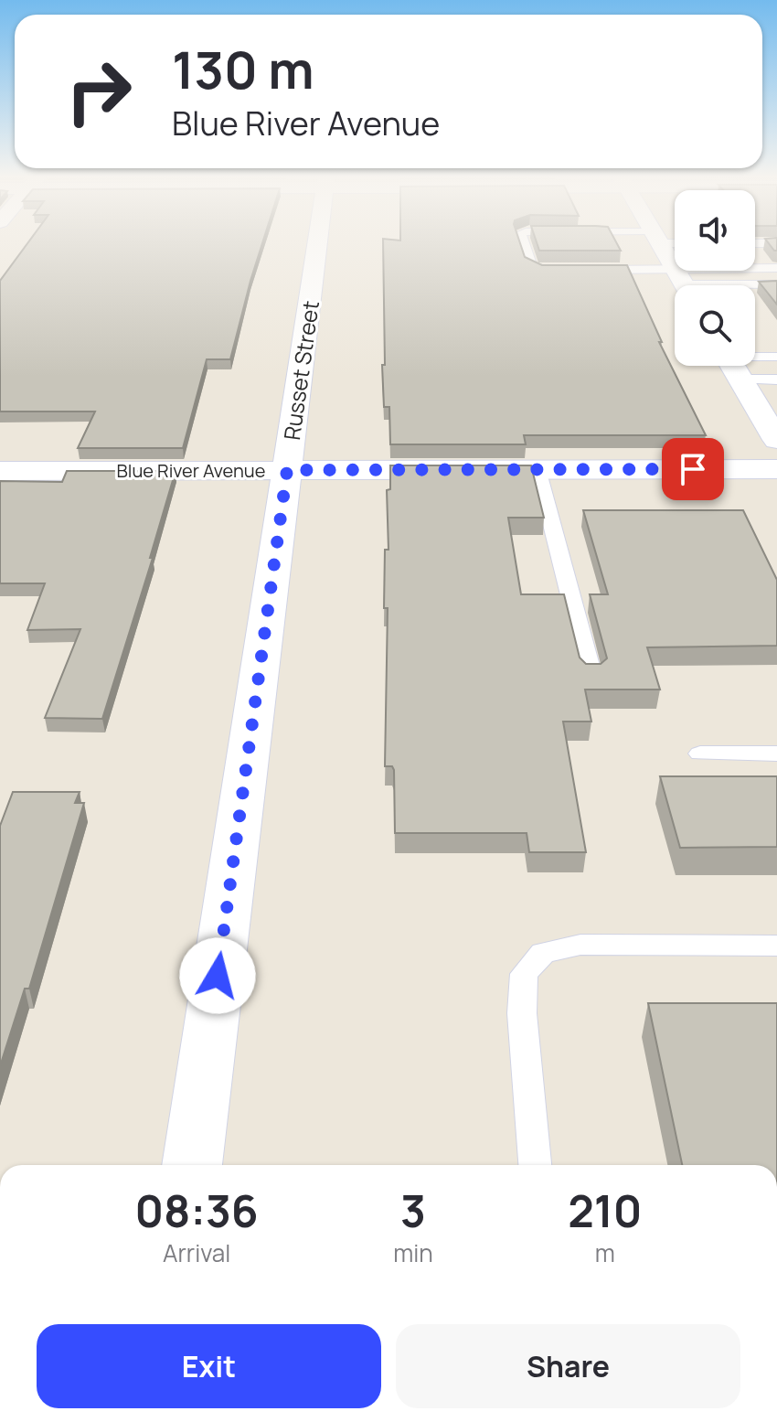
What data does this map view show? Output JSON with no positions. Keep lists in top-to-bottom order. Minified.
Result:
{"streets":{"street":["Russet Street","Blue River Avenue"]},"crossings":[["Russet Street","Blue River Avenue"]],"page":{"turn":["130 m","Blue River Avenue"],"eta":["08:36","Arrival","3","min","210","m"],"buttons":["Exit","Share"]}}
